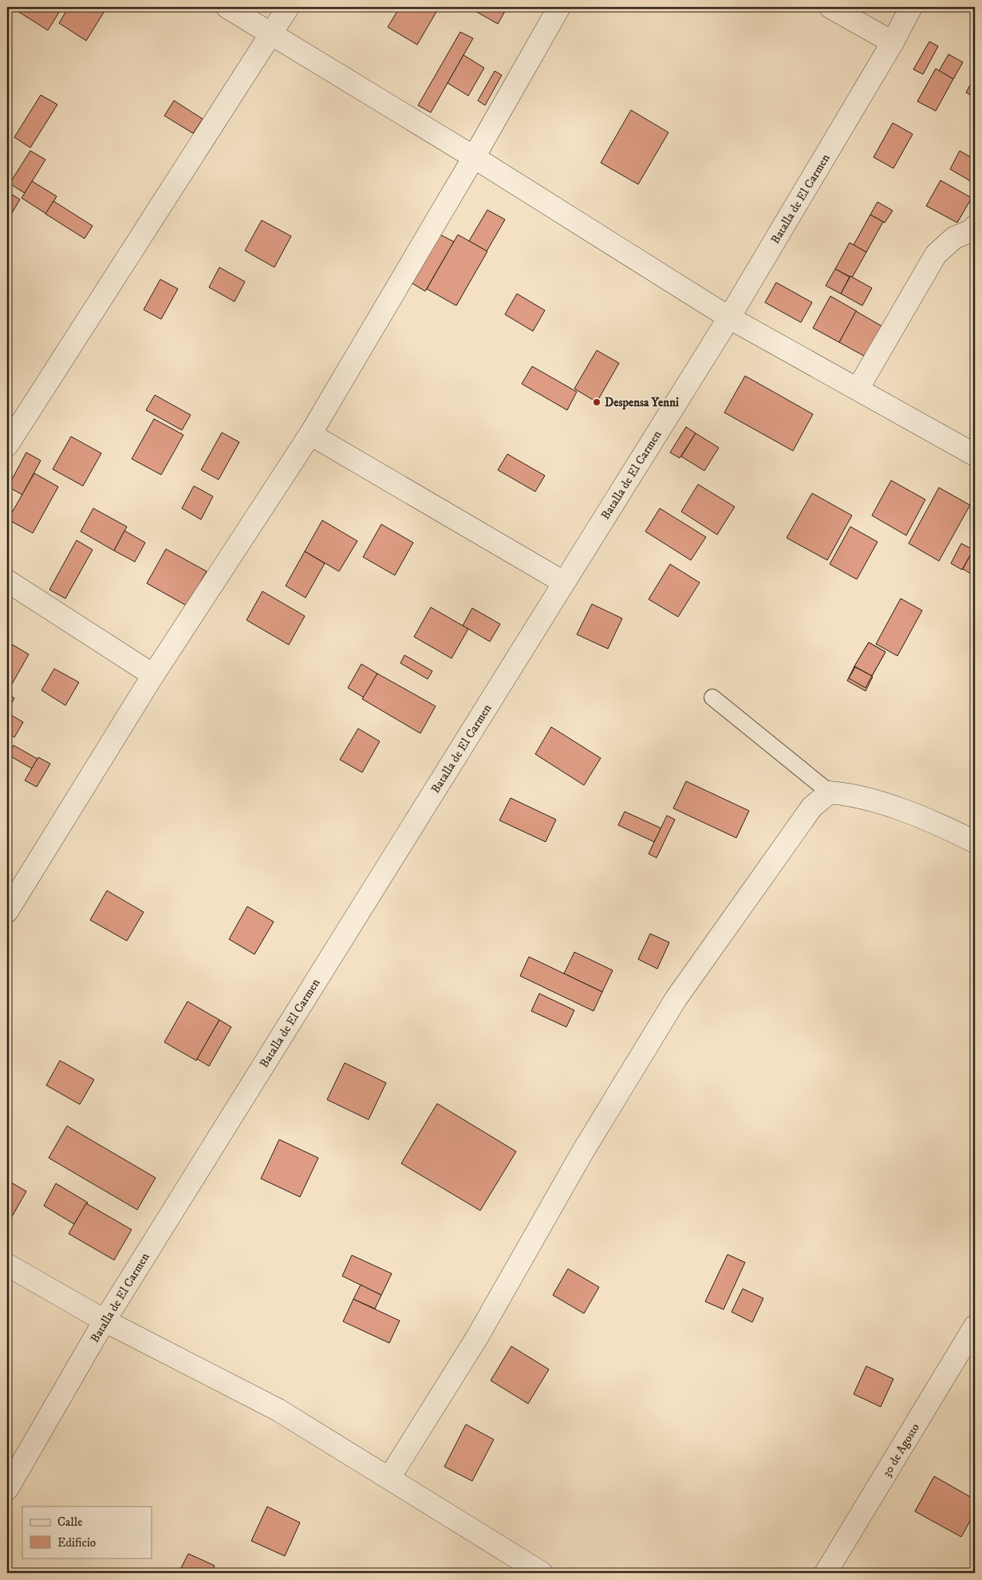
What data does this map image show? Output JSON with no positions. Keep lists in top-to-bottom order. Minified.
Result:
{"streets":{"street":["Batalla de El Carmen","30 de Agosto"]},"places":["Despensa Yenni"],"legend":["Calle","Edificio"]}
